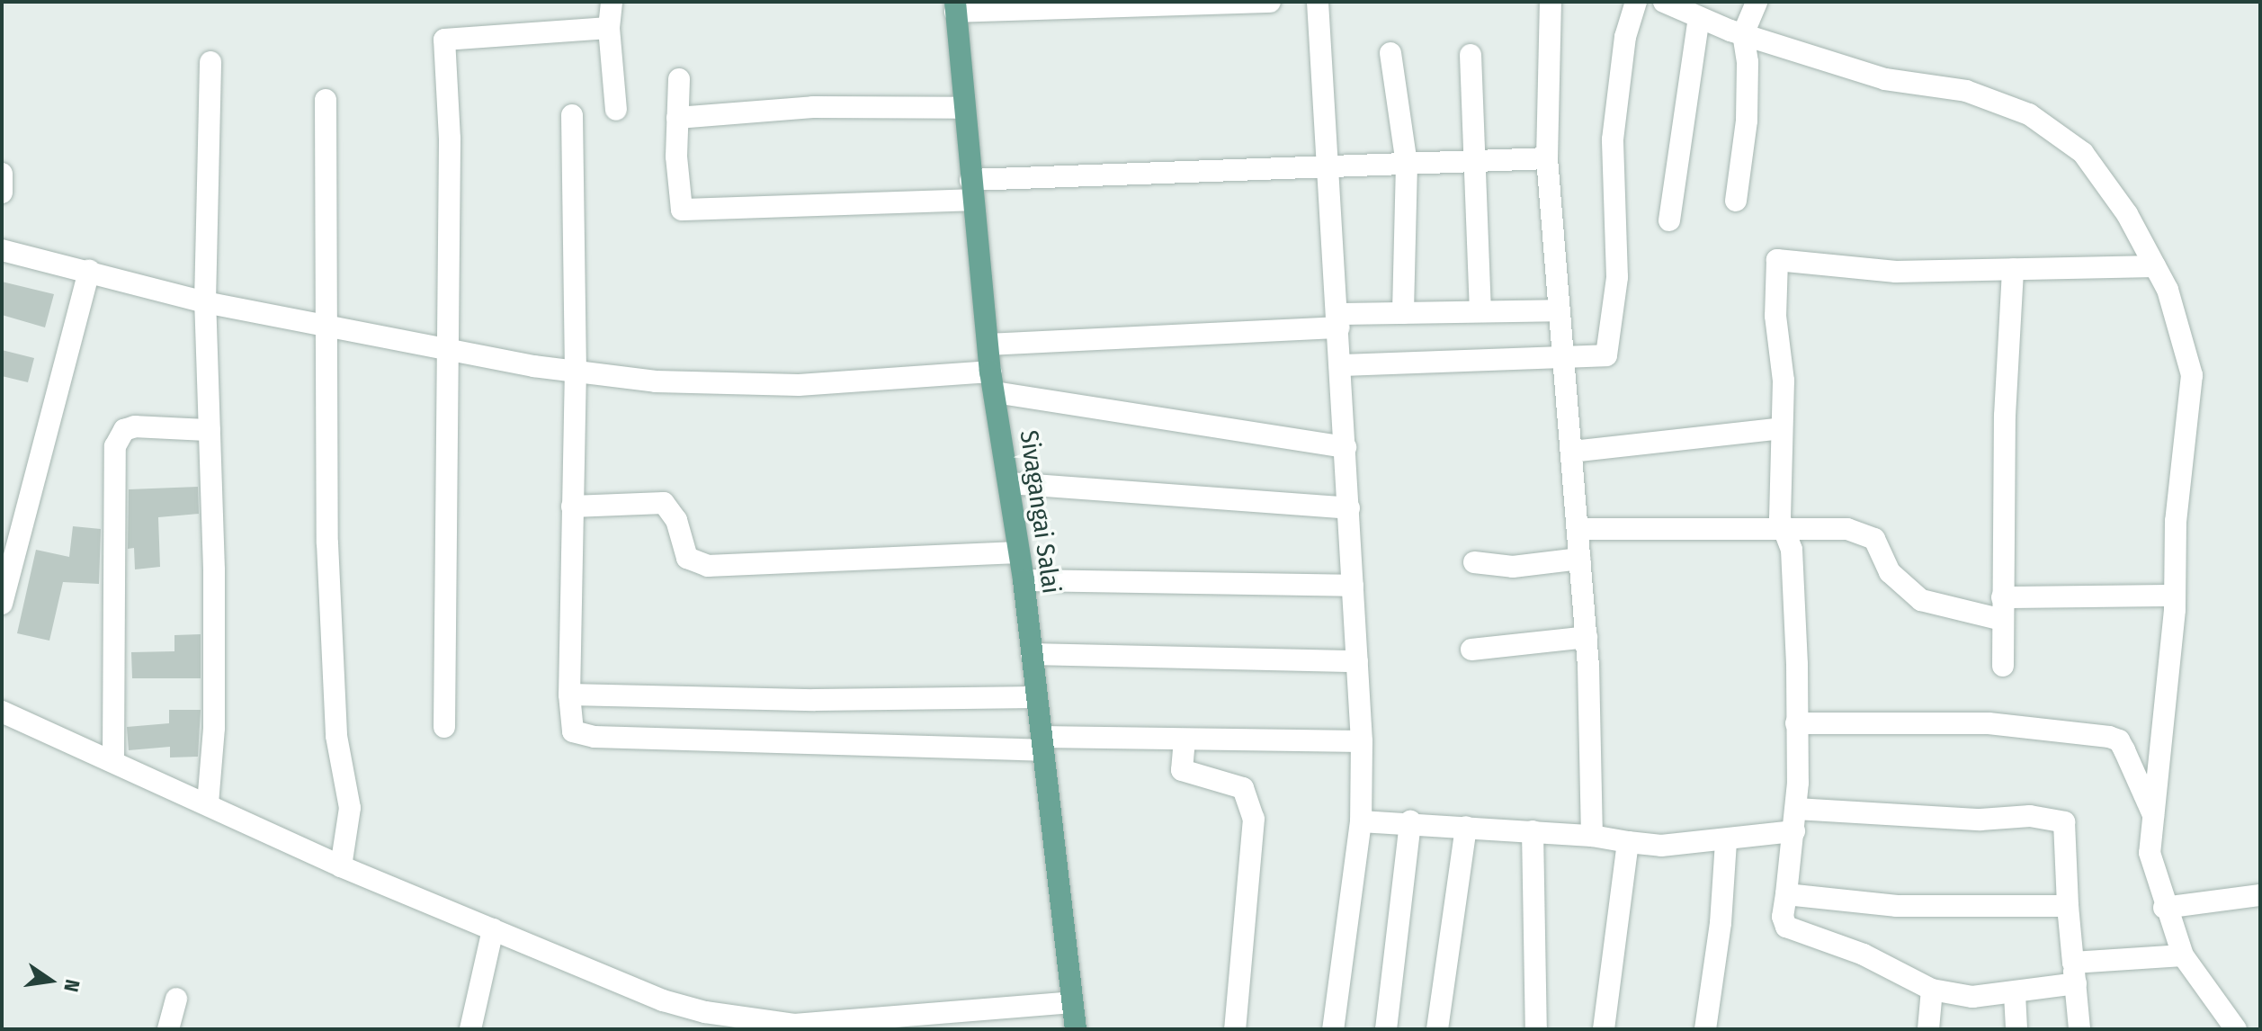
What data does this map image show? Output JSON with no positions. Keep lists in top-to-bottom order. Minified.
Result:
{"streets":{"main road":["Sivagangai Salai"]},"north":"right"}
